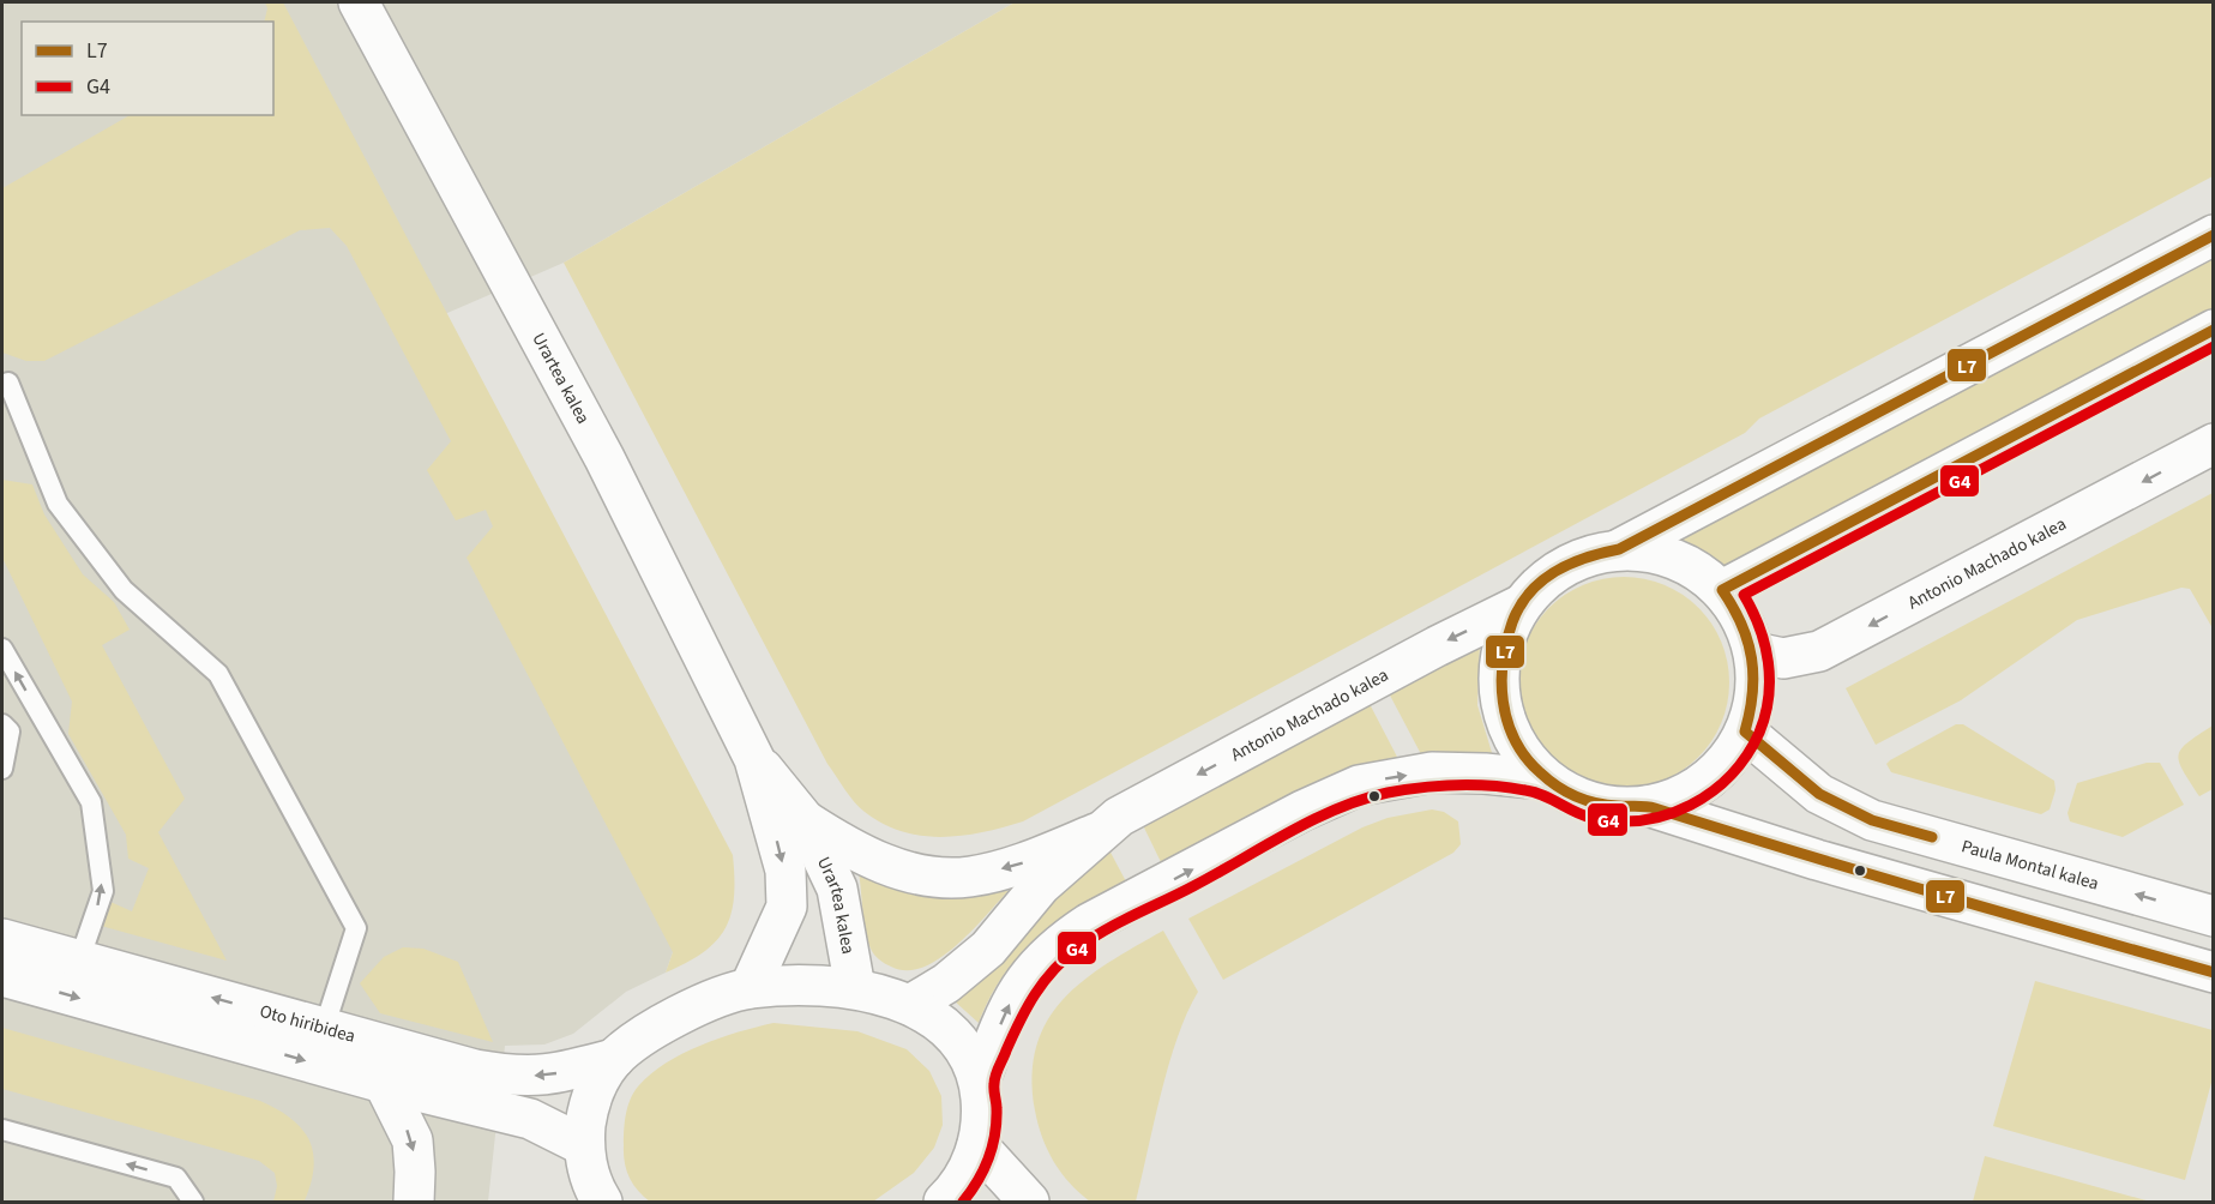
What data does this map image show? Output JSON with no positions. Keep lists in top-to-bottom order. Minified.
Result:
{"streets":{"street":["Urartea kalea","Antonio Machado kalea","Paula Montal kalea","Oto hiribidea"]},"crossings":[["Urartea kalea","Antonio Machado kalea"]],"lines":["transit line L7","transit line G4"],"legend":["L7","G4"]}
